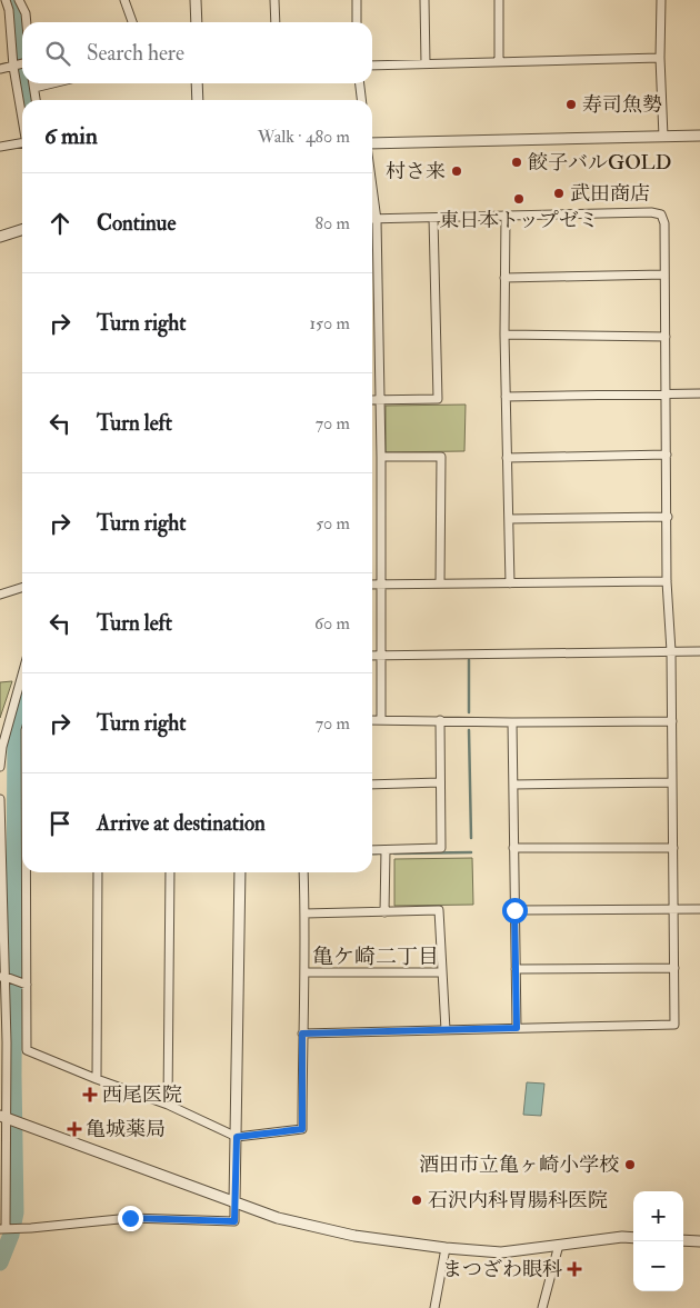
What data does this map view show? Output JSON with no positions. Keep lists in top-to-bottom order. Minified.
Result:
{"districts":["亀ケ崎二丁目"],"places":{"other":["寿司魚勢","餃子バルGOLD","村さ来","武田商店","東日本トップゼミ","酒田市立亀ヶ崎小学校","石沢内科胃腸科医院"],"health":["西尾医院","亀城薬局","まつざわ眼科"]},"page":{"search":"Search here","heading":["6 min","Walk · 480 m"],"list":[["Continue","80 m"],["Turn right","150 m"],["Turn left","70 m"],["Turn right","50 m"],["Turn left","60 m"],["Turn right","70 m"],"Arrive at destination"],"map_buttons":["+","−"]}}
